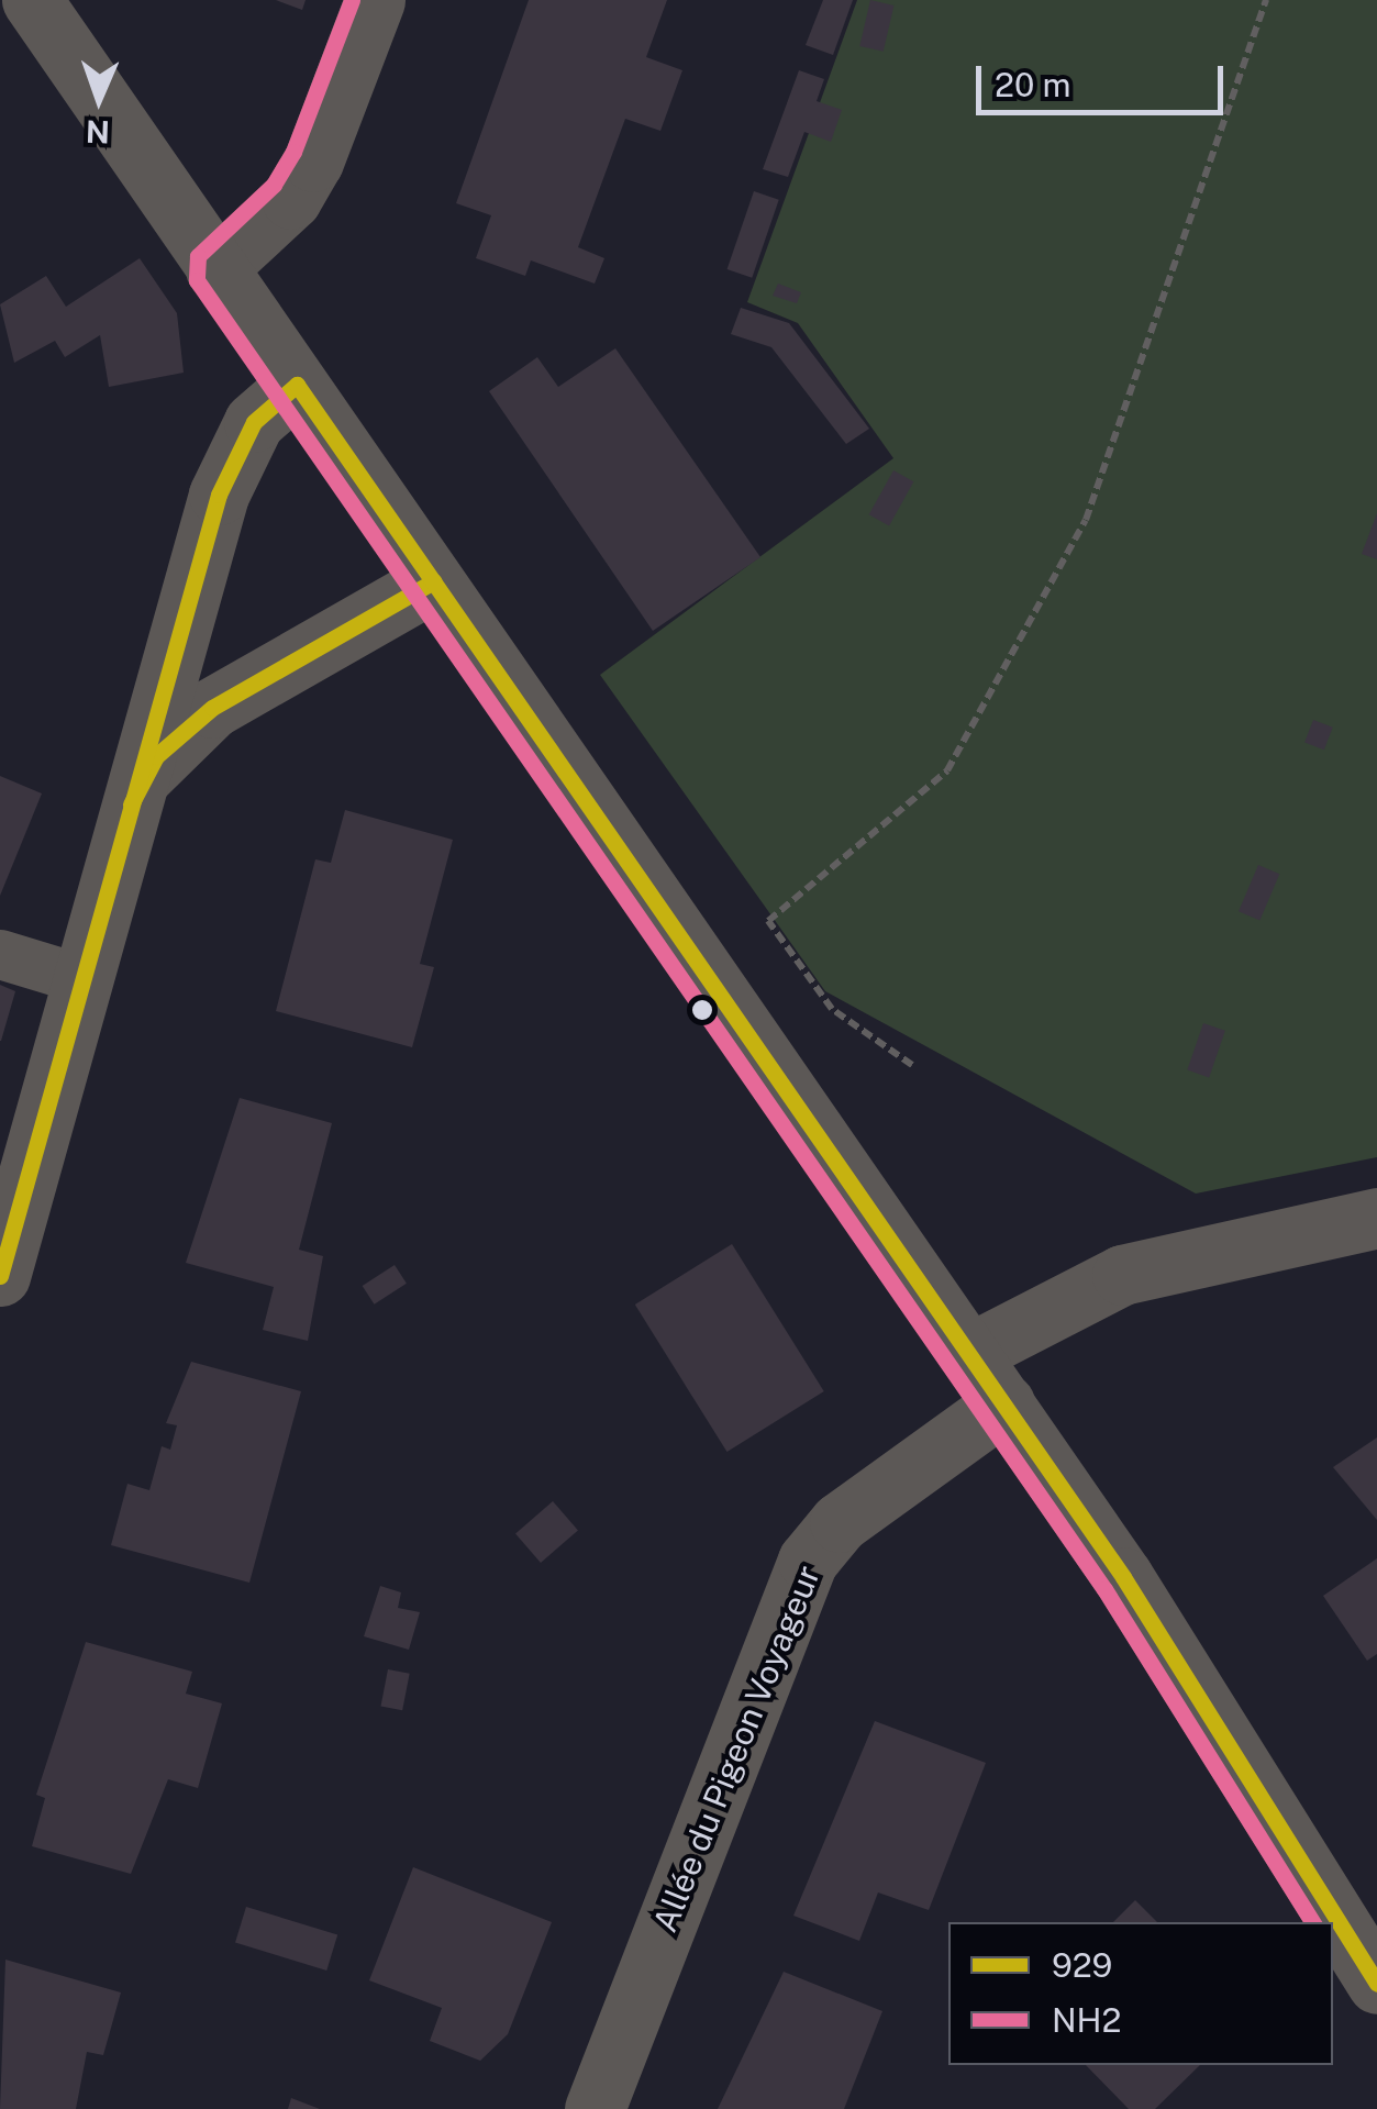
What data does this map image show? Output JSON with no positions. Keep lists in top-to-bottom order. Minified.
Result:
{"streets":{"street":["Allée du Pigeon Voyageur"]},"lines":["transit line NH2","transit line 929"],"legend":["929","NH2"],"scale_bar":"20 m","north":"bottom"}
